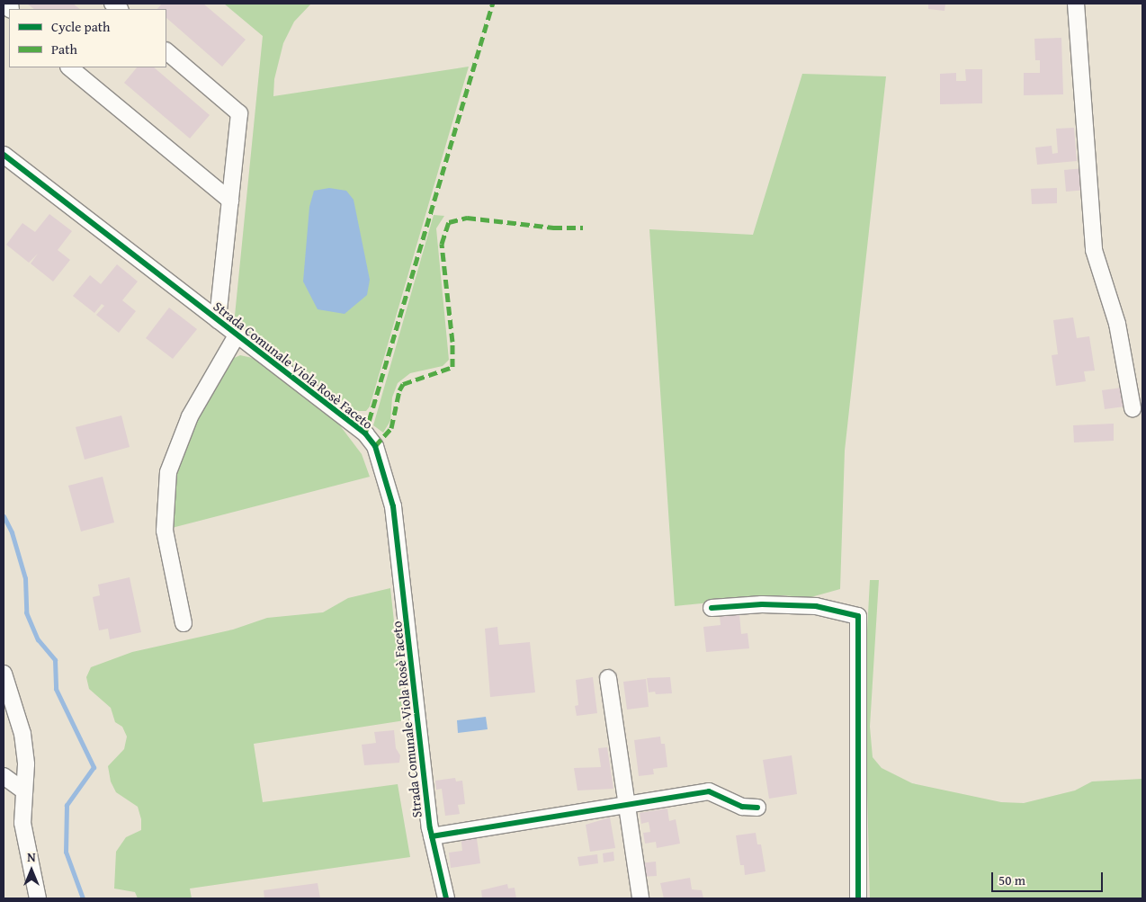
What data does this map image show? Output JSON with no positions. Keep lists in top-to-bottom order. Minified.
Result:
{"streets":{"street":["Strada Comunale Viola Rosè Faceto"]},"legend":["Cycle path","Path"],"scale_bar":"50 m","north":"top"}
